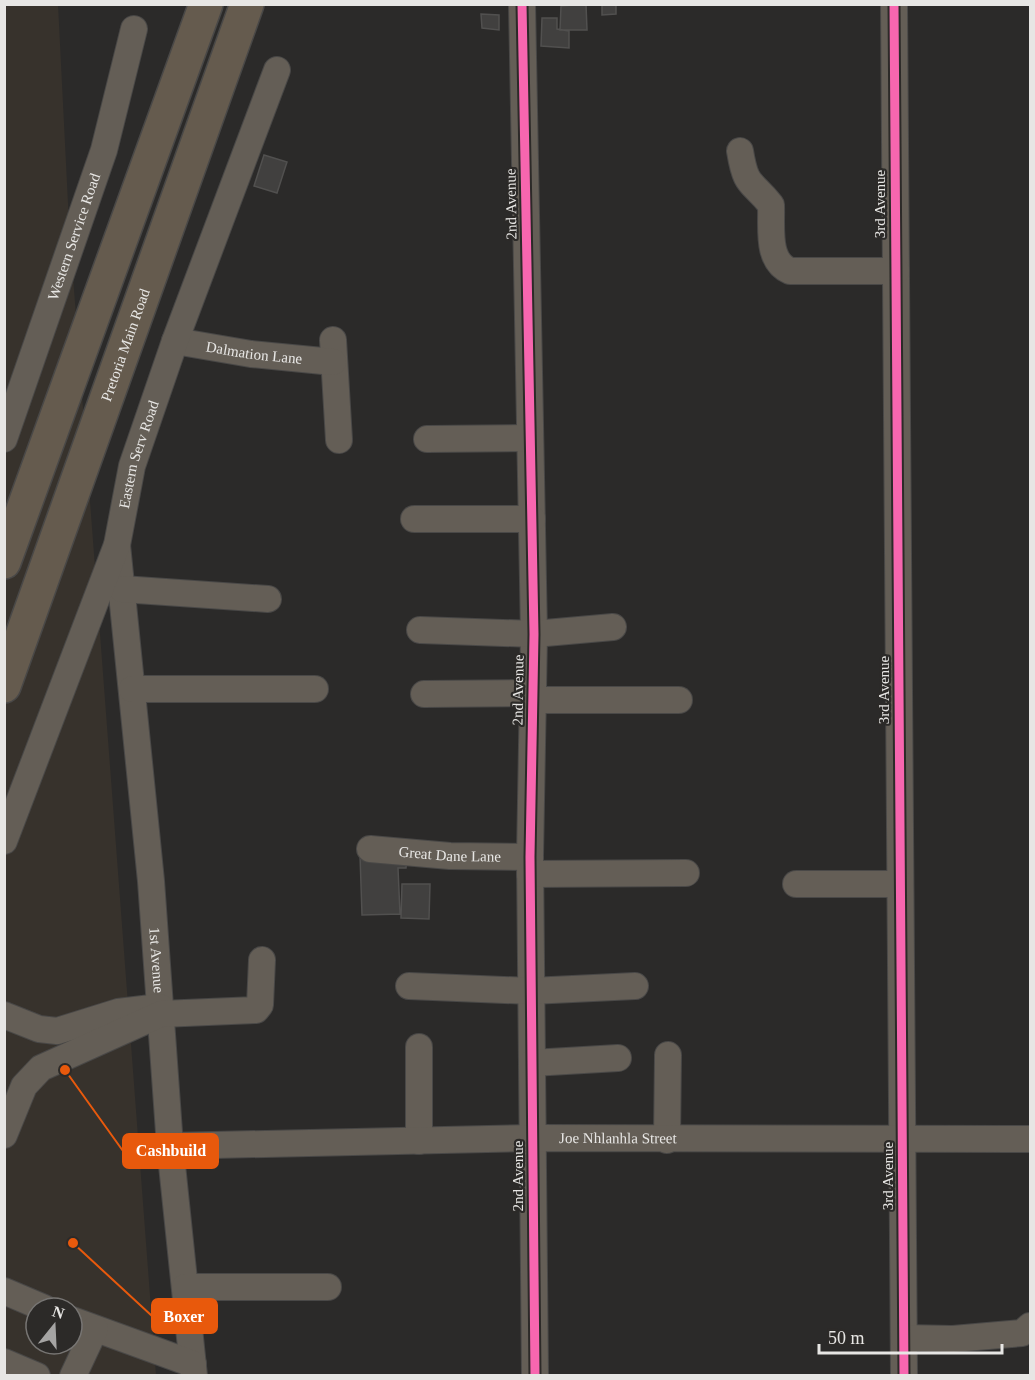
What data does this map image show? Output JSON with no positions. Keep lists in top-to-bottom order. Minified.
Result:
{"streets":{"main road":["Pretoria Main Road"],"street":["2nd Avenue","3rd Avenue","Western Service Road","Dalmation Lane","Eastern Serv Road","Great Dane Lane","1st Avenue","Joe Nhlanhla Street"]},"crossings":[["2nd Avenue","Great Dane Lane"],["2nd Avenue","Joe Nhlanhla Street"],["3rd Avenue","Joe Nhlanhla Street"],["Dalmation Lane","Eastern Serv Road"],["Eastern Serv Road","1st Avenue"],["1st Avenue","Joe Nhlanhla Street"]],"places":["Cashbuild","Boxer"],"scale_bar":"50 m","north":"top"}
